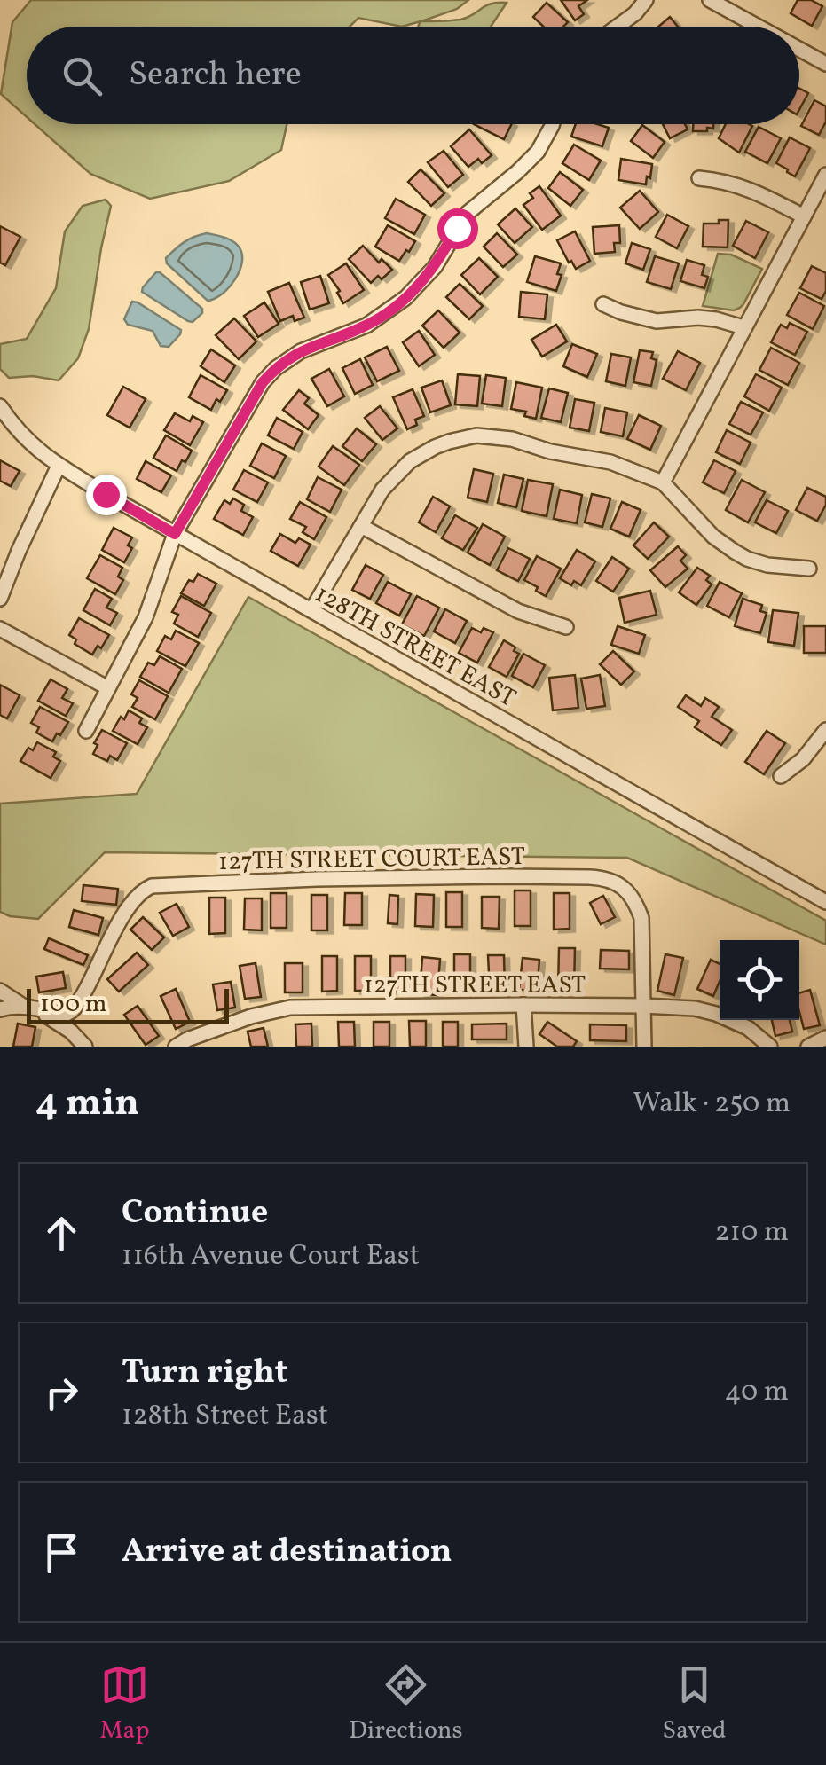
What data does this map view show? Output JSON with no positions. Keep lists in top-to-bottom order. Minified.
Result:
{"streets":{"street":["128TH STREET EAST","127TH STREET COURT EAST","127TH STREET EAST"]},"crossings":[["127TH STREET COURT EAST","127TH STREET EAST"]],"scale_bar":"100 m","page":{"search":"Search here","scale":"100 m","heading":["4 min","Walk · 250 m"],"list":[["Continue","116th Avenue Court East","210 m"],["Turn right","128th Street East","40 m"],"Arrive at destination"],"nav":["Map","Directions","Saved"]}}
